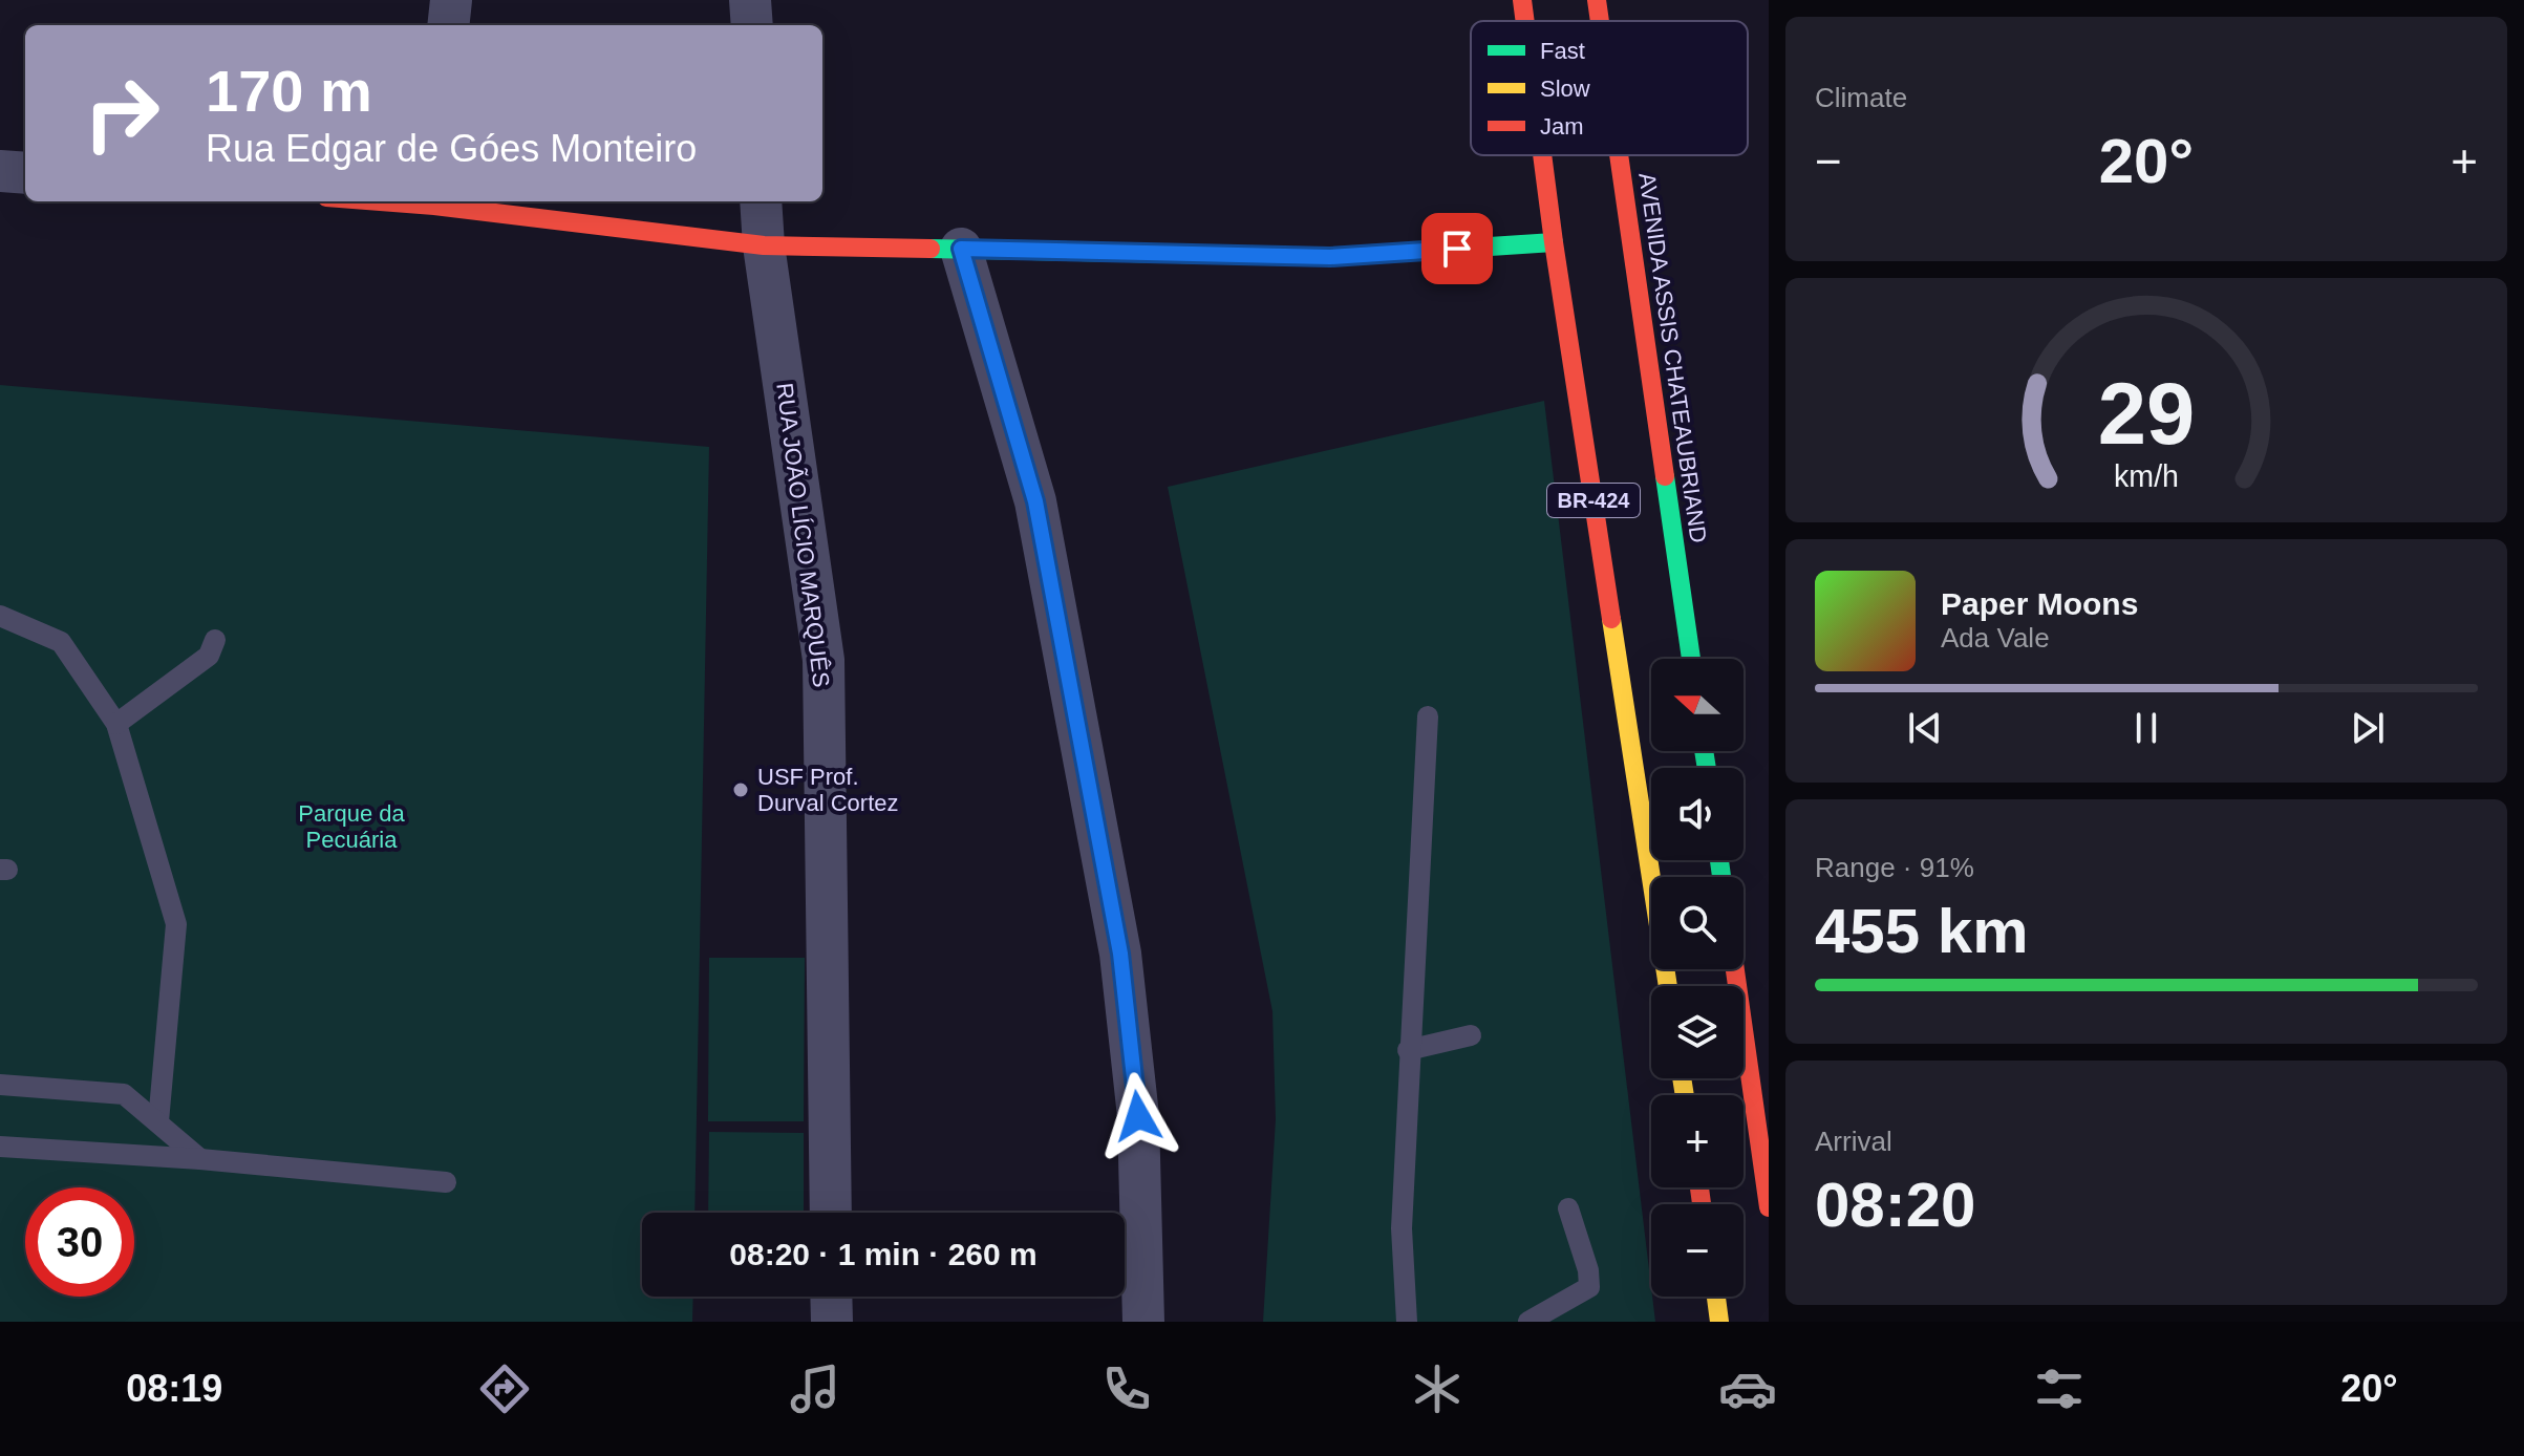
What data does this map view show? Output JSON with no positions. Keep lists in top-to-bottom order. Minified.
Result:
{"streets":{"main road":["AVENIDA ASSIS CHATEAUBRIAND","BR-424"],"street":["RUA JOÃO LÍCIO MARQUÊS"]},"parks":["Parque da Pecuária"],"places":["USF Prof. Durval Cortez"],"legend":["Fast","Slow","Jam"],"north":"left","page":{"tile":["Climate",["Range · 91%","455 km"],["Arrival","08:20"]],"turn":["170 m","Rua Edgar de Góes Monteiro"],"heat":["−","20°","+"],"song":["Paper Moons","Ada Vale"],"map_buttons":["+","−"],"limit":"30","trip":"08:20 · 1 min · 260 m","tabs":["08:19","20°"],"gauge":["29","km/h"]}}
